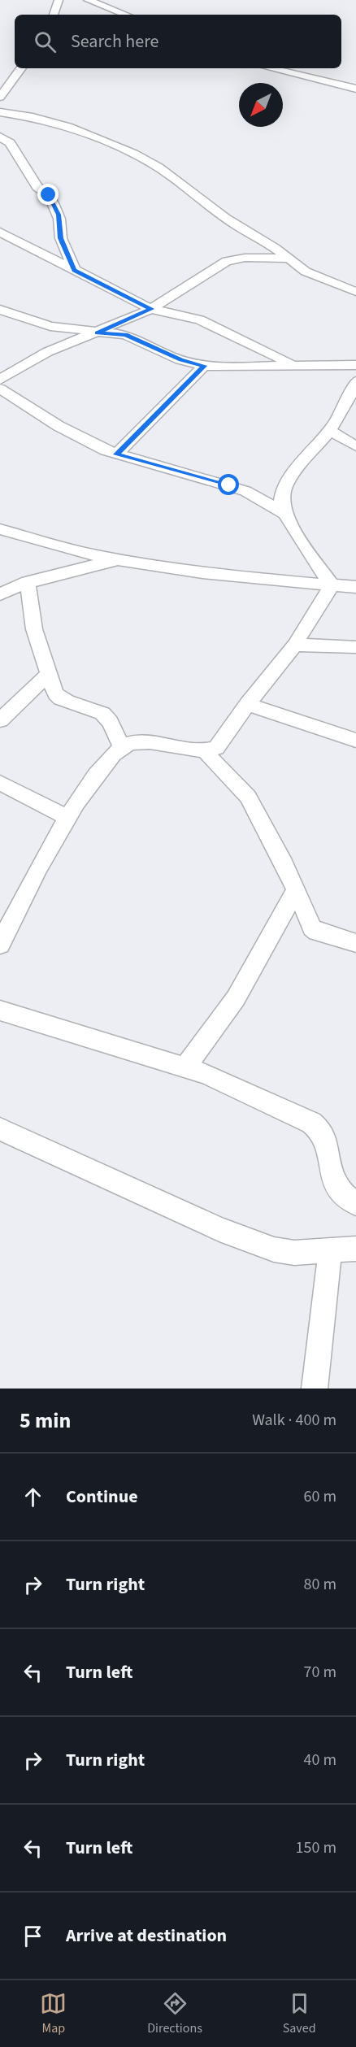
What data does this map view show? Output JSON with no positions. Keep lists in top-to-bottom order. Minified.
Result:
{"north":"bottom left","page":{"search":"Search here","heading":["5 min","Walk · 400 m"],"list":[["Continue","60 m"],["Turn right","80 m"],["Turn left","70 m"],["Turn right","40 m"],["Turn left","150 m"],"Arrive at destination"],"nav":["Map","Directions","Saved"]}}
